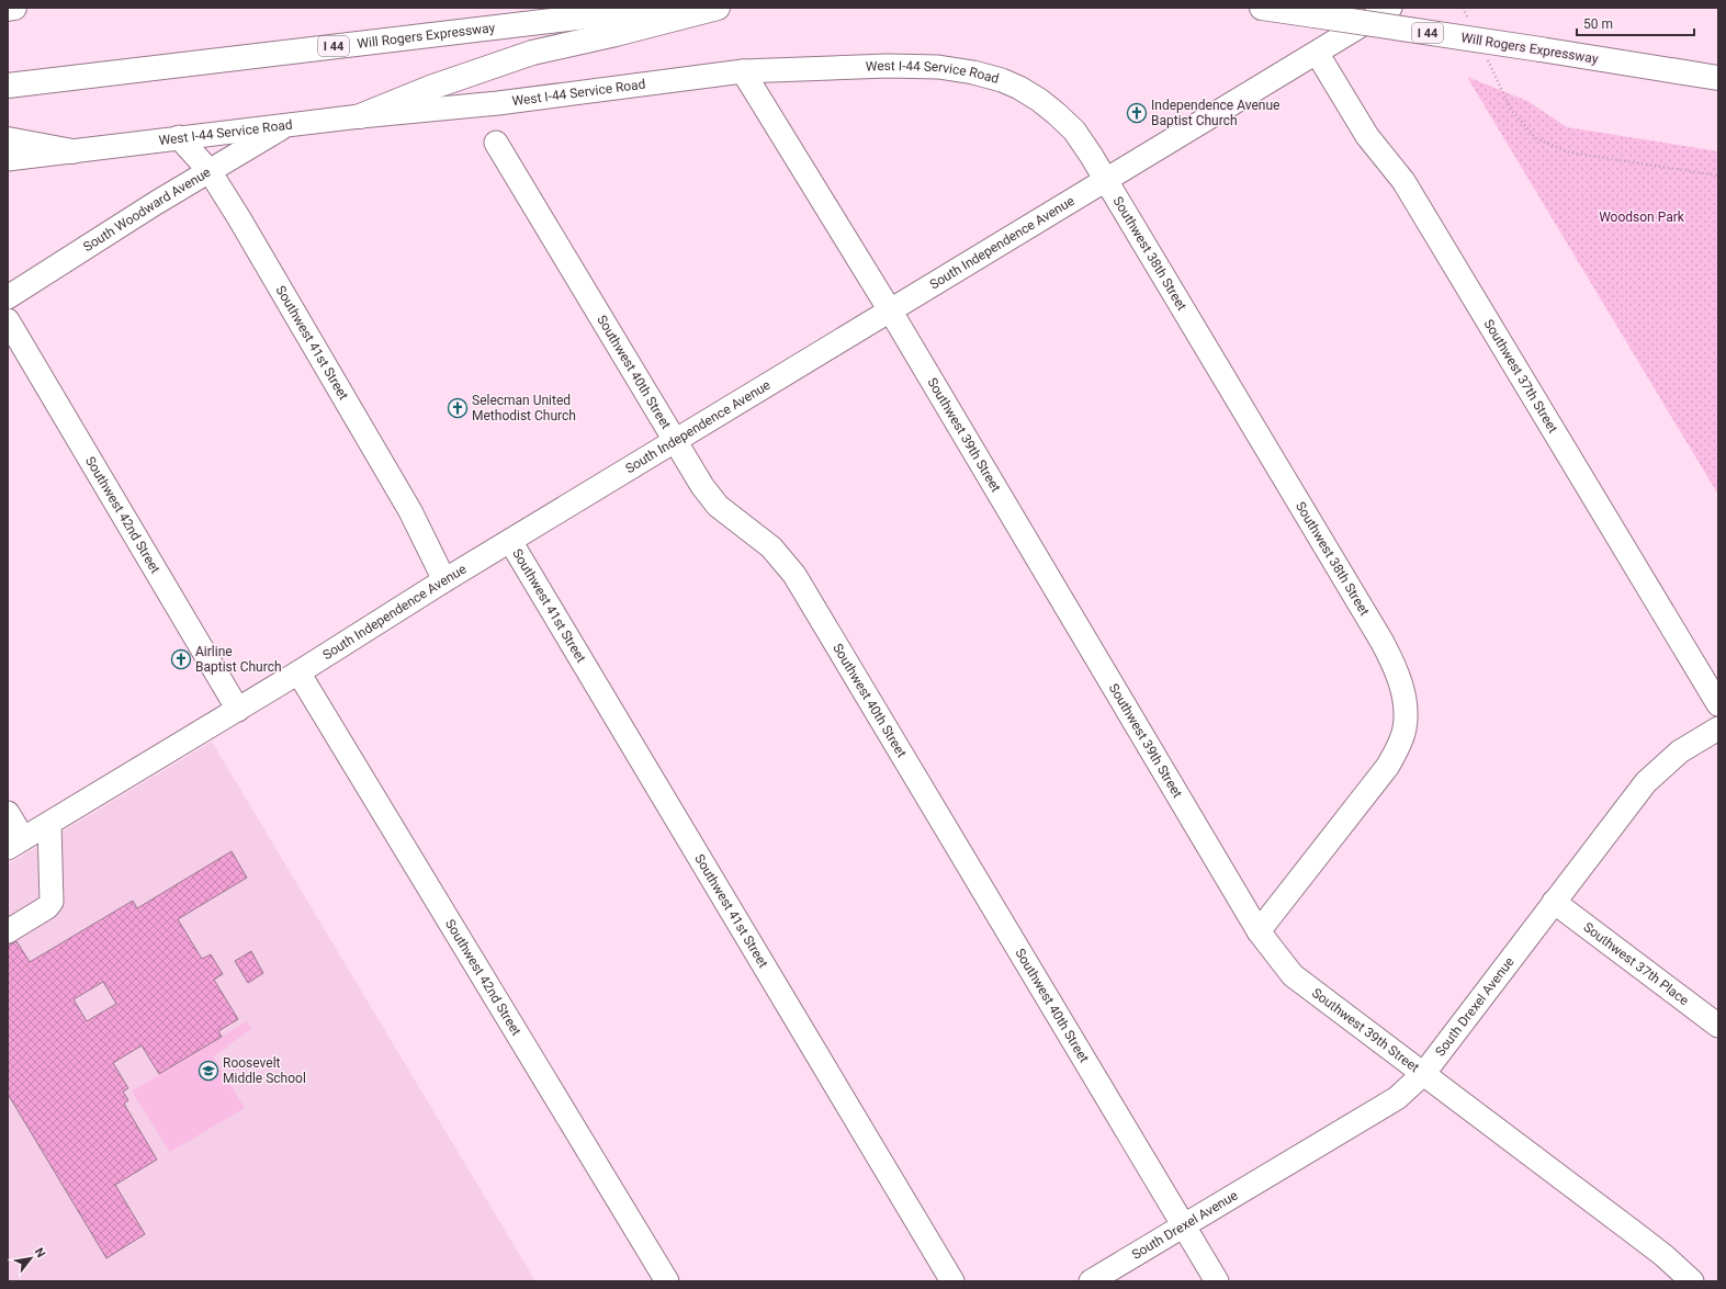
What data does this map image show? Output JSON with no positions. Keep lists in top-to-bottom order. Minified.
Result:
{"streets":{"highway":["I 44","Will Rogers Expressway"],"street":["West I-44 Service Road","South Woodward Avenue","South Independence Avenue","Southwest 38th Street","Southwest 41st Street","Southwest 40th Street","Southwest 37th Street","Southwest 39th Street","Southwest 42nd Street","Southwest 37th Place","South Drexel Avenue"]},"crossings":[["West I-44 Service Road","South Woodward Avenue"],["West I-44 Service Road","South Independence Avenue"],["West I-44 Service Road","Southwest 38th Street"],["West I-44 Service Road","Southwest 41st Street"],["West I-44 Service Road","Southwest 39th Street"],["South Woodward Avenue","Southwest 41st Street"],["South Independence Avenue","Southwest 38th Street"],["South Independence Avenue","Southwest 41st Street"],["South Independence Avenue","Southwest 40th Street"],["South Independence Avenue","Southwest 37th Street"],["South Independence Avenue","Southwest 39th Street"],["South Independence Avenue","Southwest 42nd Street"],["Southwest 38th Street","Southwest 39th Street"],["Southwest 40th Street","South Drexel Avenue"],["Southwest 39th Street","South Drexel Avenue"],["Southwest 37th Place","South Drexel Avenue"]],"parks":["Woodson Park"],"places":{"church":["Independence Avenue Baptist Church","Selecman United Methodist Church","Airline Baptist Church"],"school or university":["Roosevelt Middle School"]},"scale_bar":"50 m","north":"top right"}
